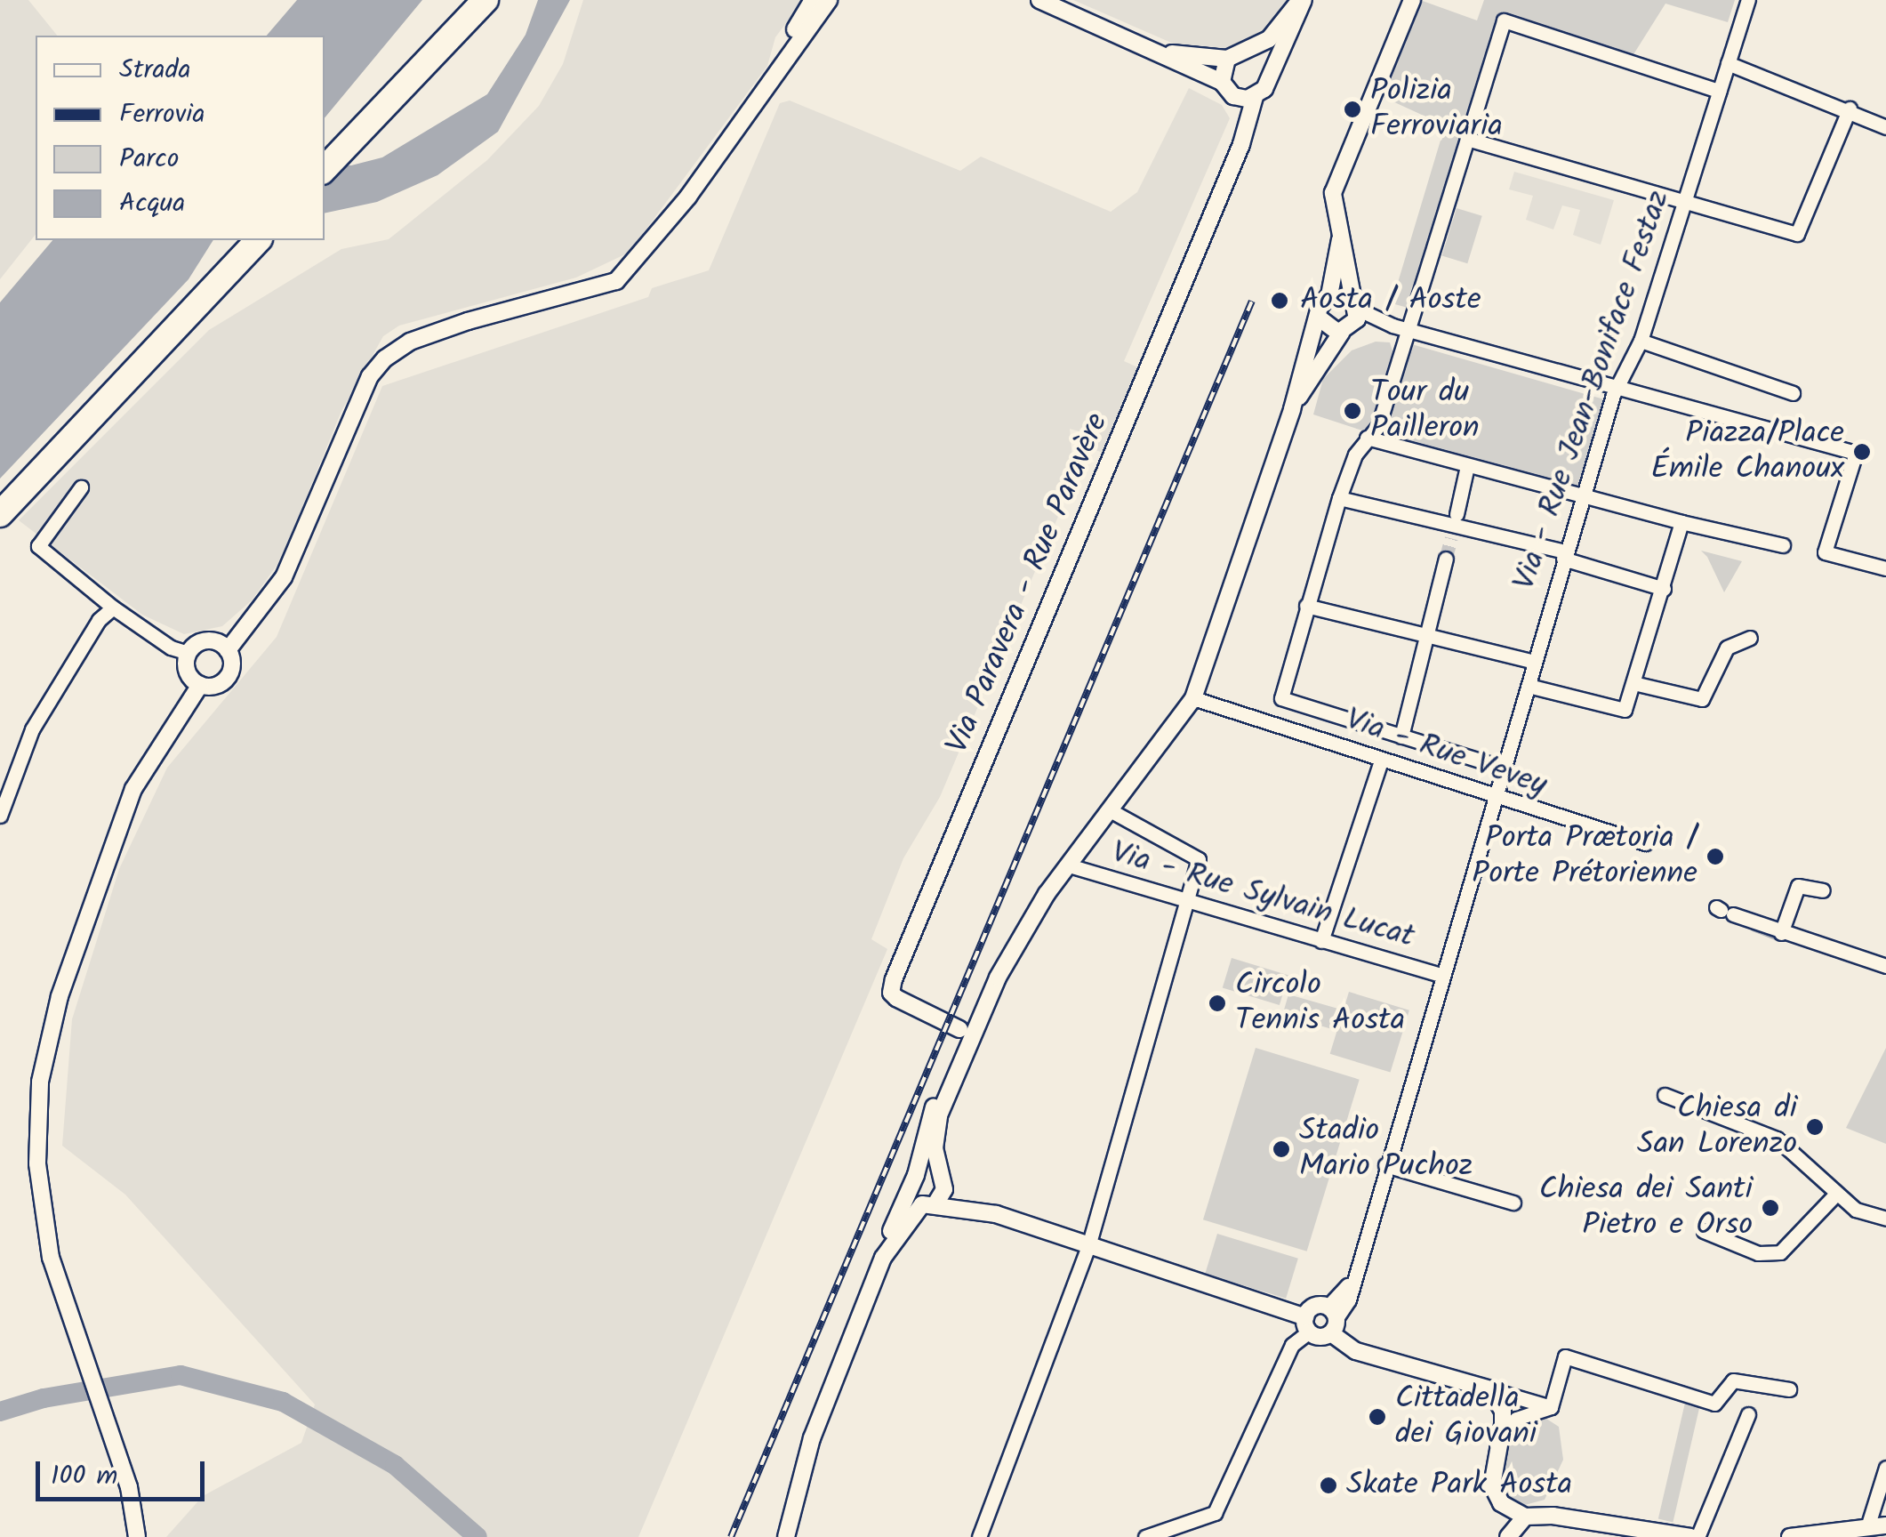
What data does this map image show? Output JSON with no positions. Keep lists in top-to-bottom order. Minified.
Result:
{"streets":{"street":["Via - Rue Jean-Boniface Festaz","Via Paravera - Rue Paravère","Via - Rue Vevey","Via - Rue Sylvain Lucat"]},"crossings":[["Via - Rue Jean-Boniface Festaz","Via - Rue Vevey"],["Via - Rue Jean-Boniface Festaz","Via - Rue Sylvain Lucat"]],"places":["Polizia Ferroviaria","Aosta / Aoste","Tour du Pailleron","Piazza/Place Émile Chanoux","Porta Prætoria / Porte Prétorienne","Circolo Tennis Aosta","Chiesa di San Lorenzo","Stadio Mario Puchoz","Chiesa dei Santi Pietro e Orso","Cittadella dei Giovani","Skate Park Aosta"],"legend":["Strada","Ferrovia","Parco","Acqua"],"scale_bar":"100 m"}
